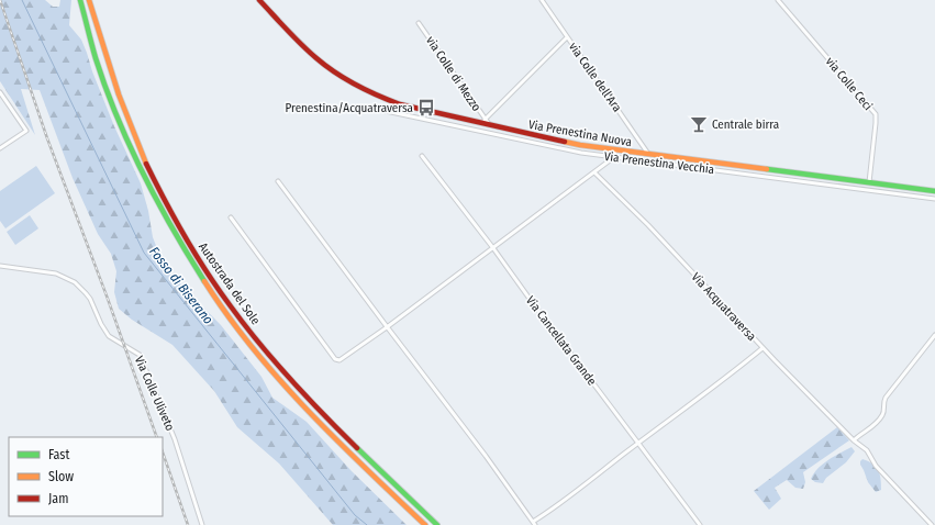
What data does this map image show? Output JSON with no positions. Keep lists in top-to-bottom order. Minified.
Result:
{"streets":{"main road":["Via Prenestina Nuova","Autostrada del Sole"],"street":["via Colle di Mezzo","via Colle dell'Ara","via Colle Ceci","Via Prenestina Vecchia","Via Acquatraversa","Via Cancellata Grande","Via Colle Uliveto"]},"crossings":[["via Colle di Mezzo","Via Prenestina Nuova"],["via Colle dell'Ara","Via Prenestina Nuova"],["via Colle Ceci","Via Prenestina Nuova"]],"water":["Fosso di Biserano"],"places":{"bus stop":["Prenestina/Acquatraversa"],"bar":["Centrale birra"]},"legend":["Fast","Slow","Jam"]}
